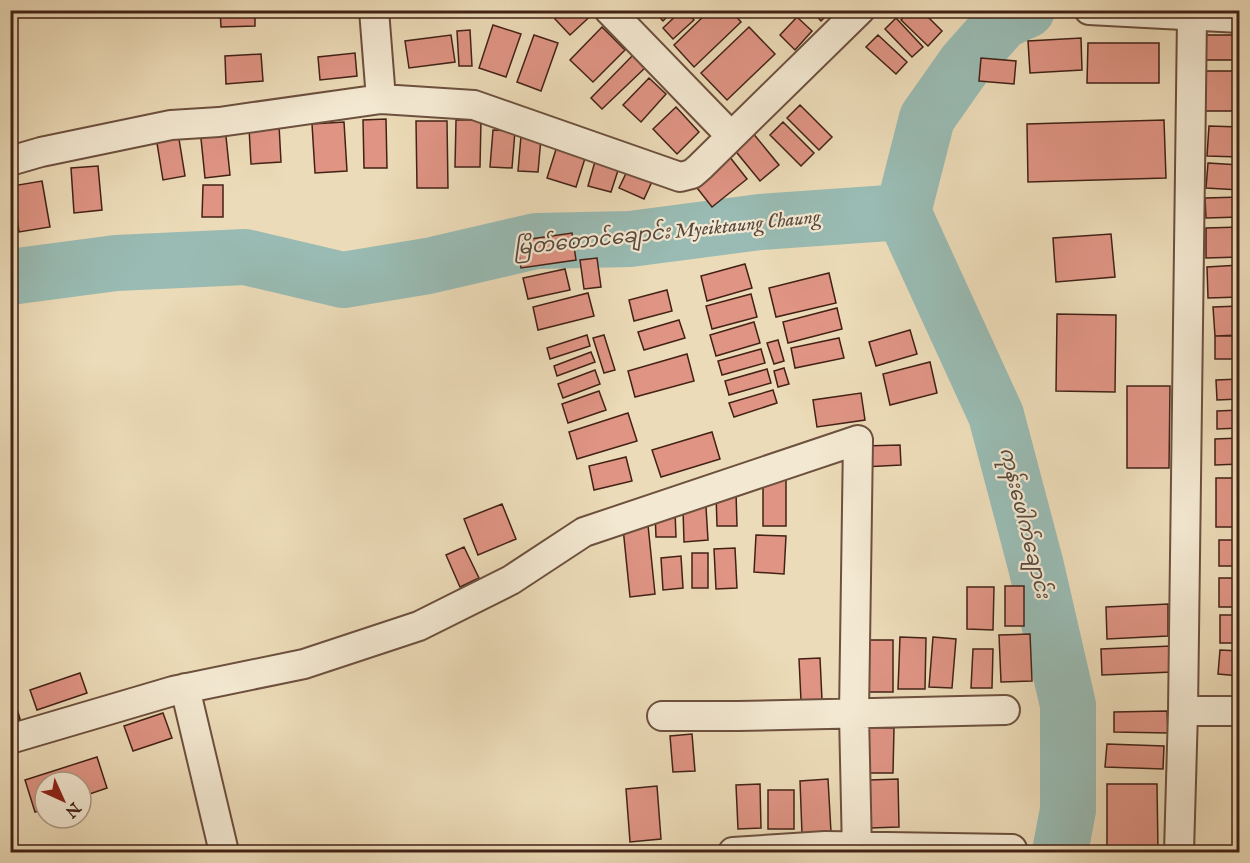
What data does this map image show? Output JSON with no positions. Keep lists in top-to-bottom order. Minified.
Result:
{"water":["မြိတ်တောင်ချောင်း Myeiktaung Chaung","ကုန်းဖေါက်ချောင်း"],"north":"bottom right"}
